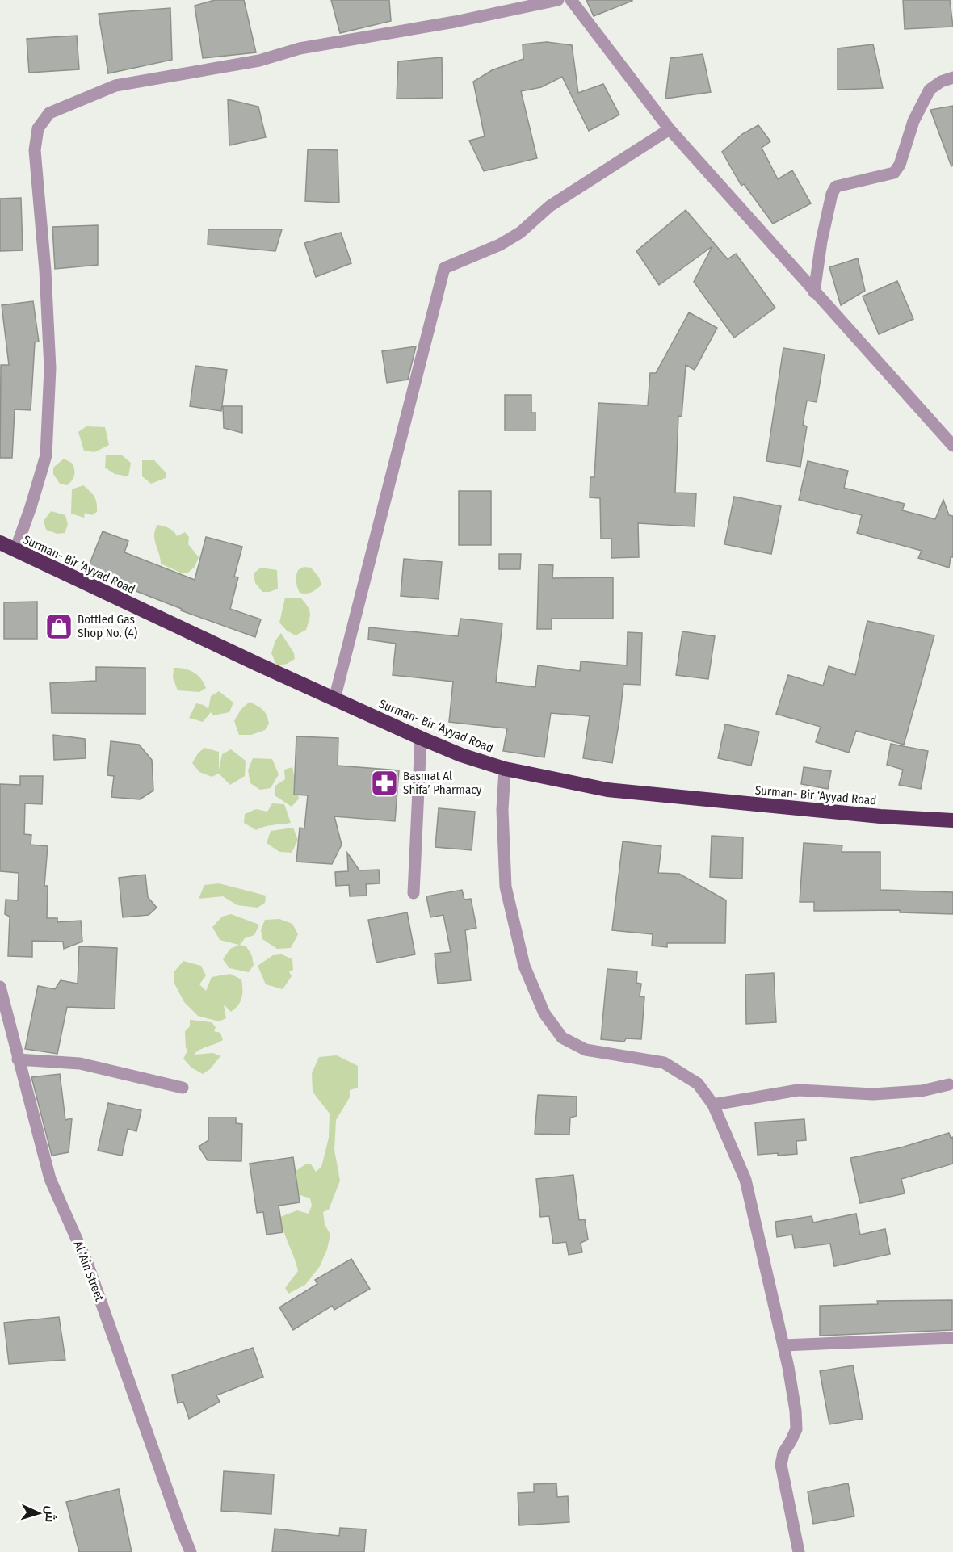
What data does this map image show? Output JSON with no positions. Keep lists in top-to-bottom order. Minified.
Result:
{"streets":{"highway":["Surman- Bir ‘Ayyad Road"],"street":["Al ‘Ain Street"]},"places":{"shop":["Bottled Gas Shop No. (4)"],"pharmacy":["Basmat Al Shifa’ Pharmacy"]},"north":"right"}
